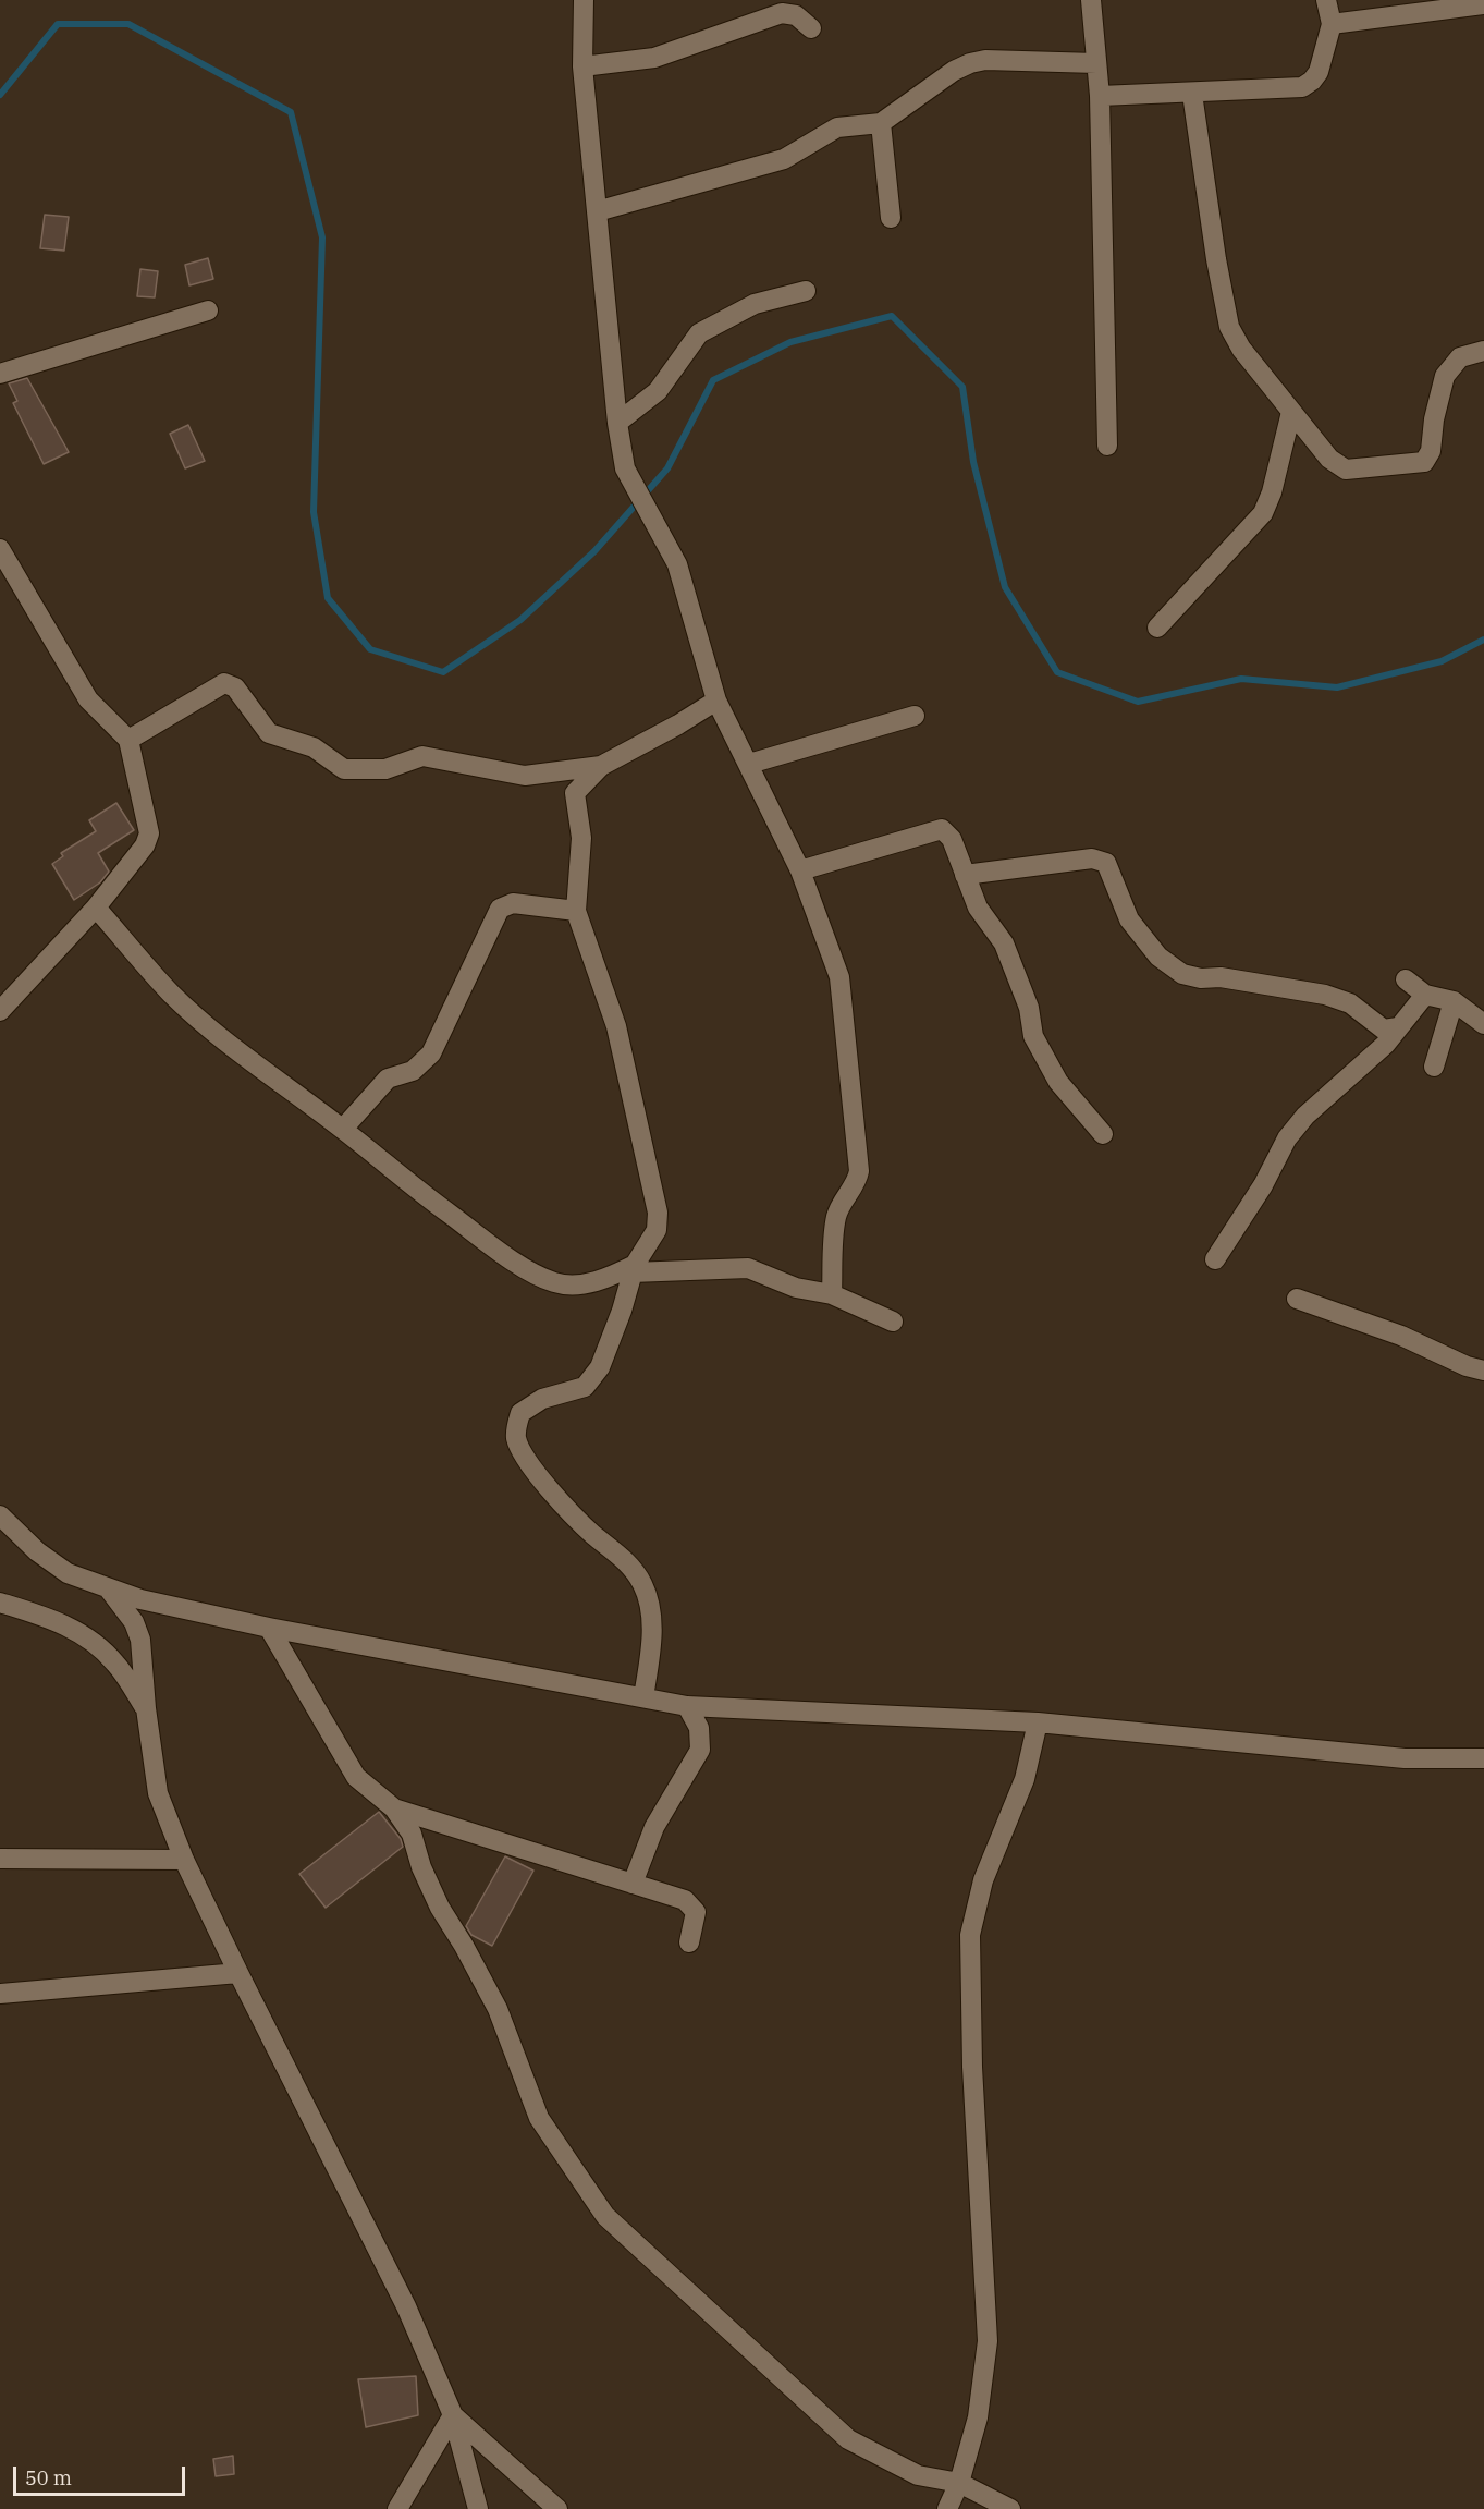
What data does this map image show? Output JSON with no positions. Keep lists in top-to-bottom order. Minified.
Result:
{"scale_bar":"50 m"}
